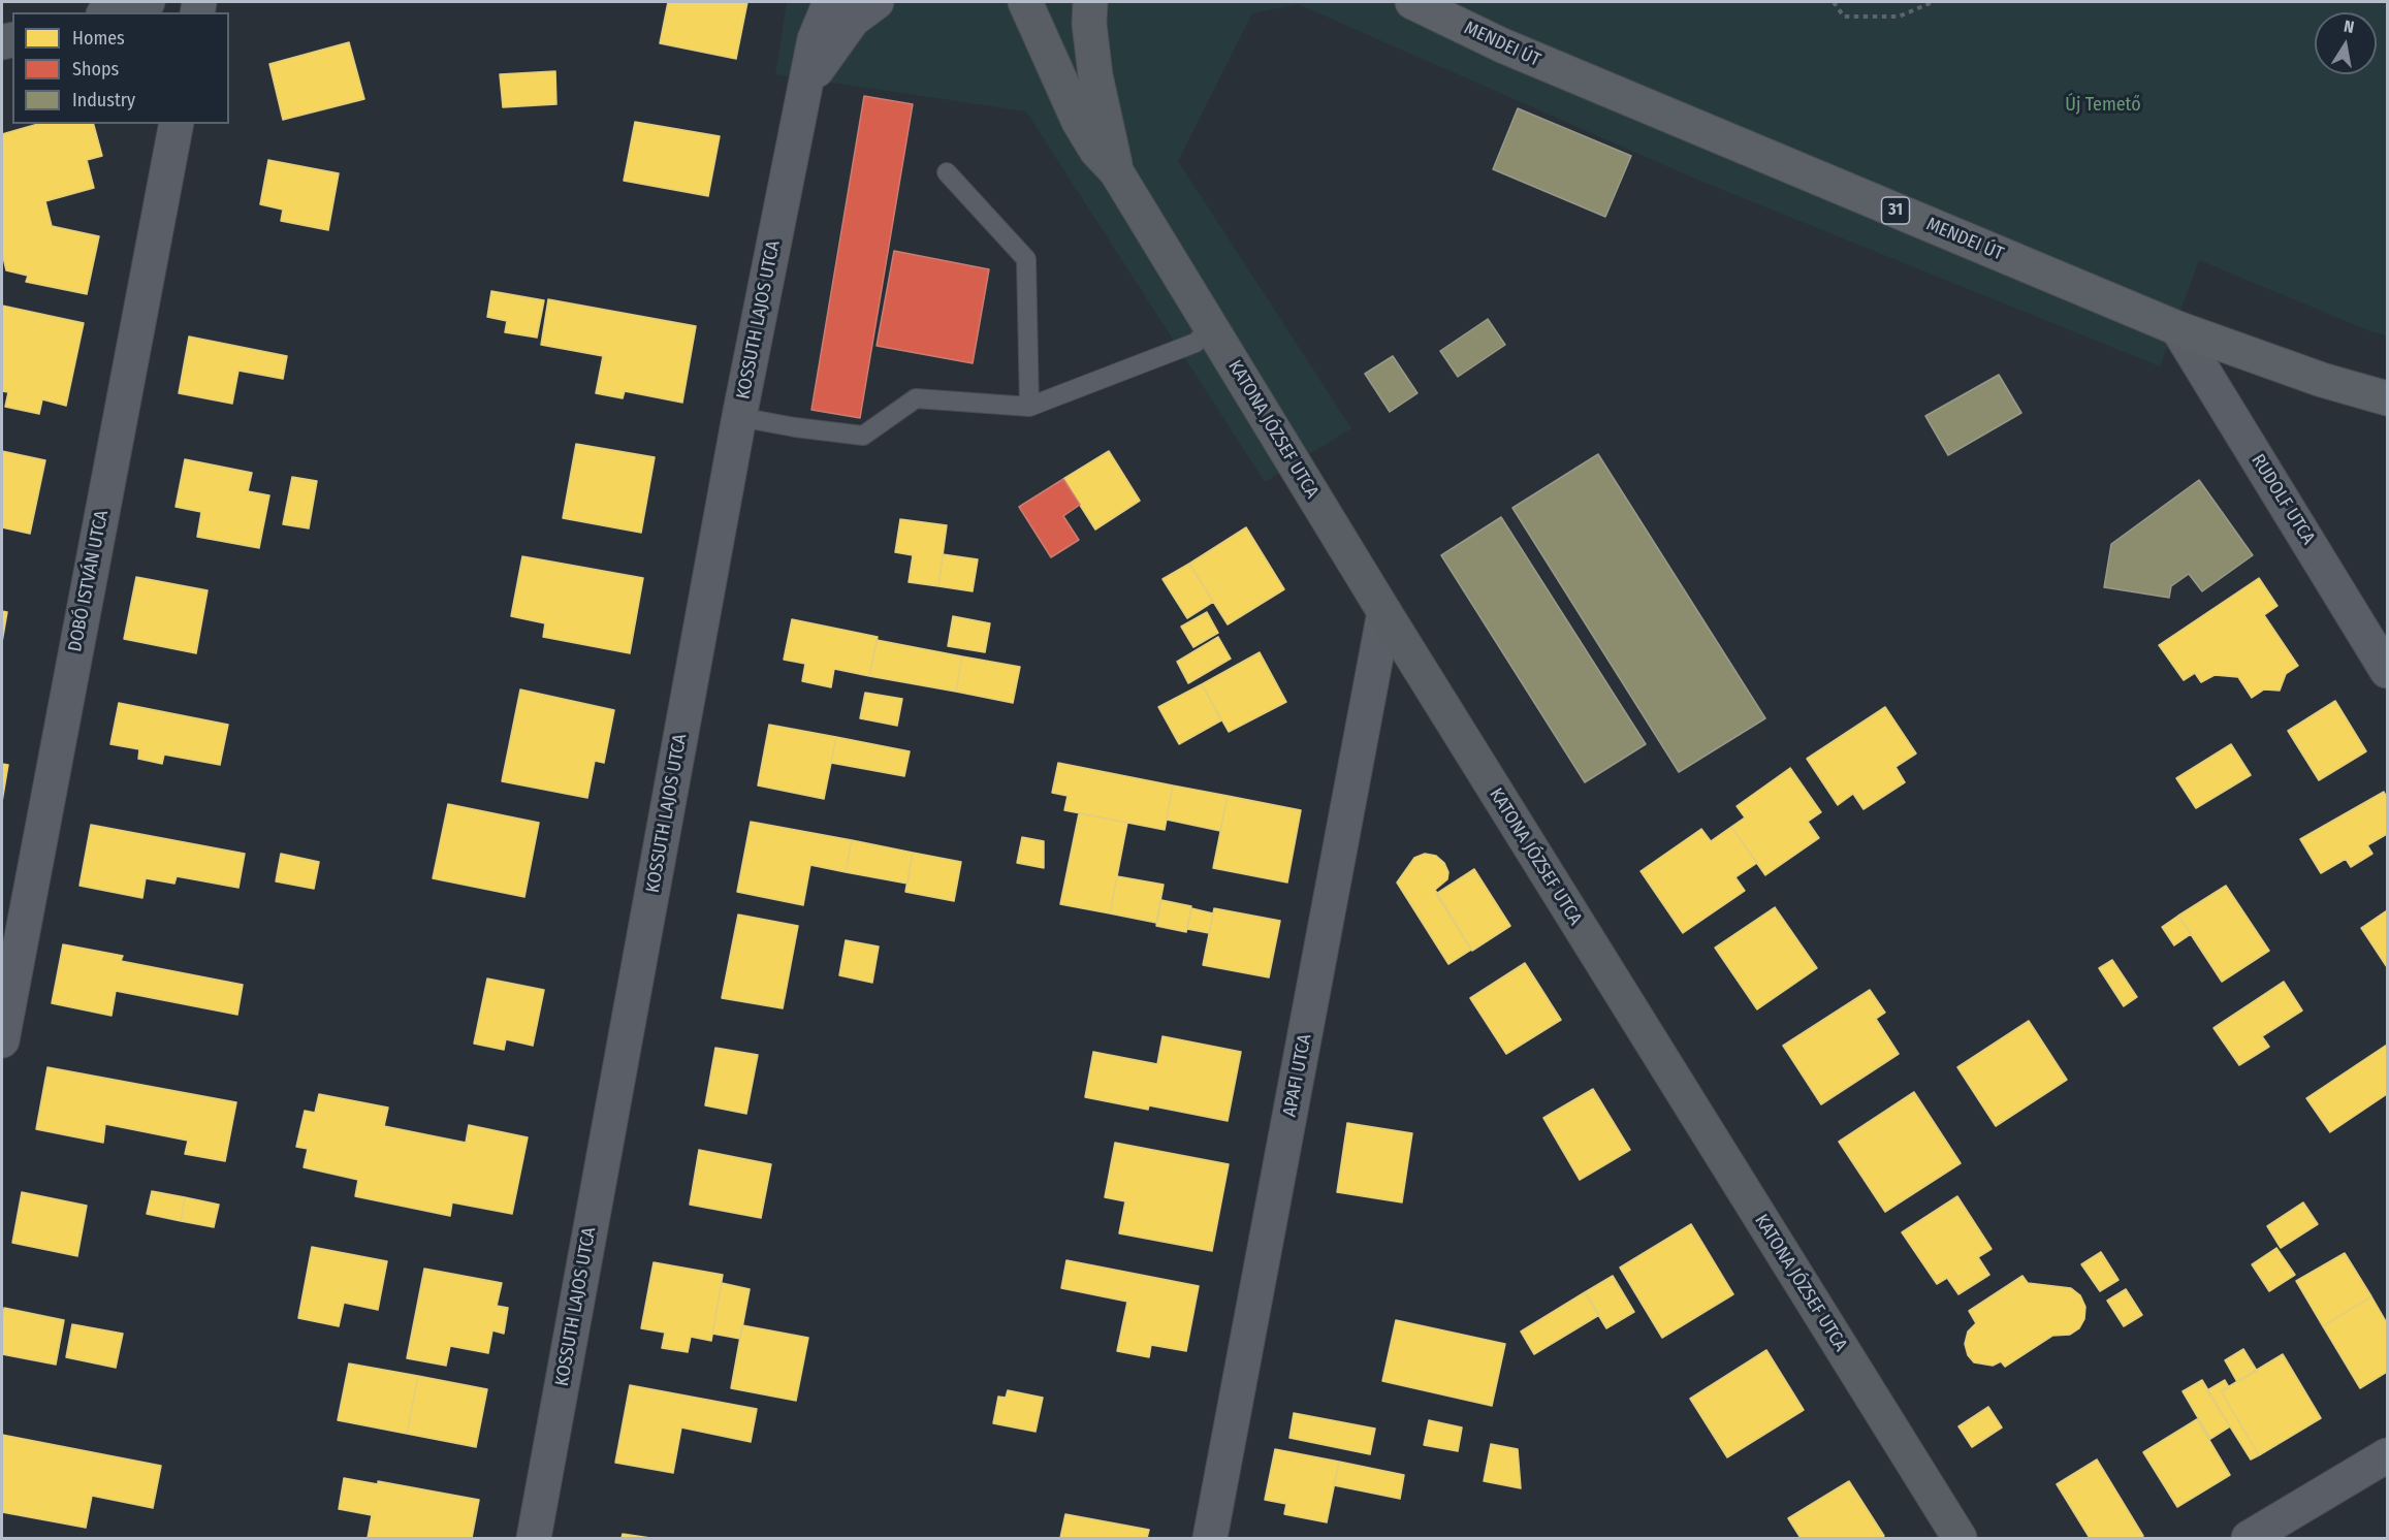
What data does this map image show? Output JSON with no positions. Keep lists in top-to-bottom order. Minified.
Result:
{"streets":{"main road":["MENDEI ÚT","31","KATONA JÓZSEF UTCA"],"street":["KOSSUTH LAJOS UTCA","RUDOLF UTCA","DOBÓ ISTVÁN UTCA","APAFI UTCA"]},"crossings":[["MENDEI ÚT","RUDOLF UTCA"],["KATONA JÓZSEF UTCA","APAFI UTCA"]],"parks":["Új Temető"],"legend":["Homes","Shops","Industry"],"north":"top"}
